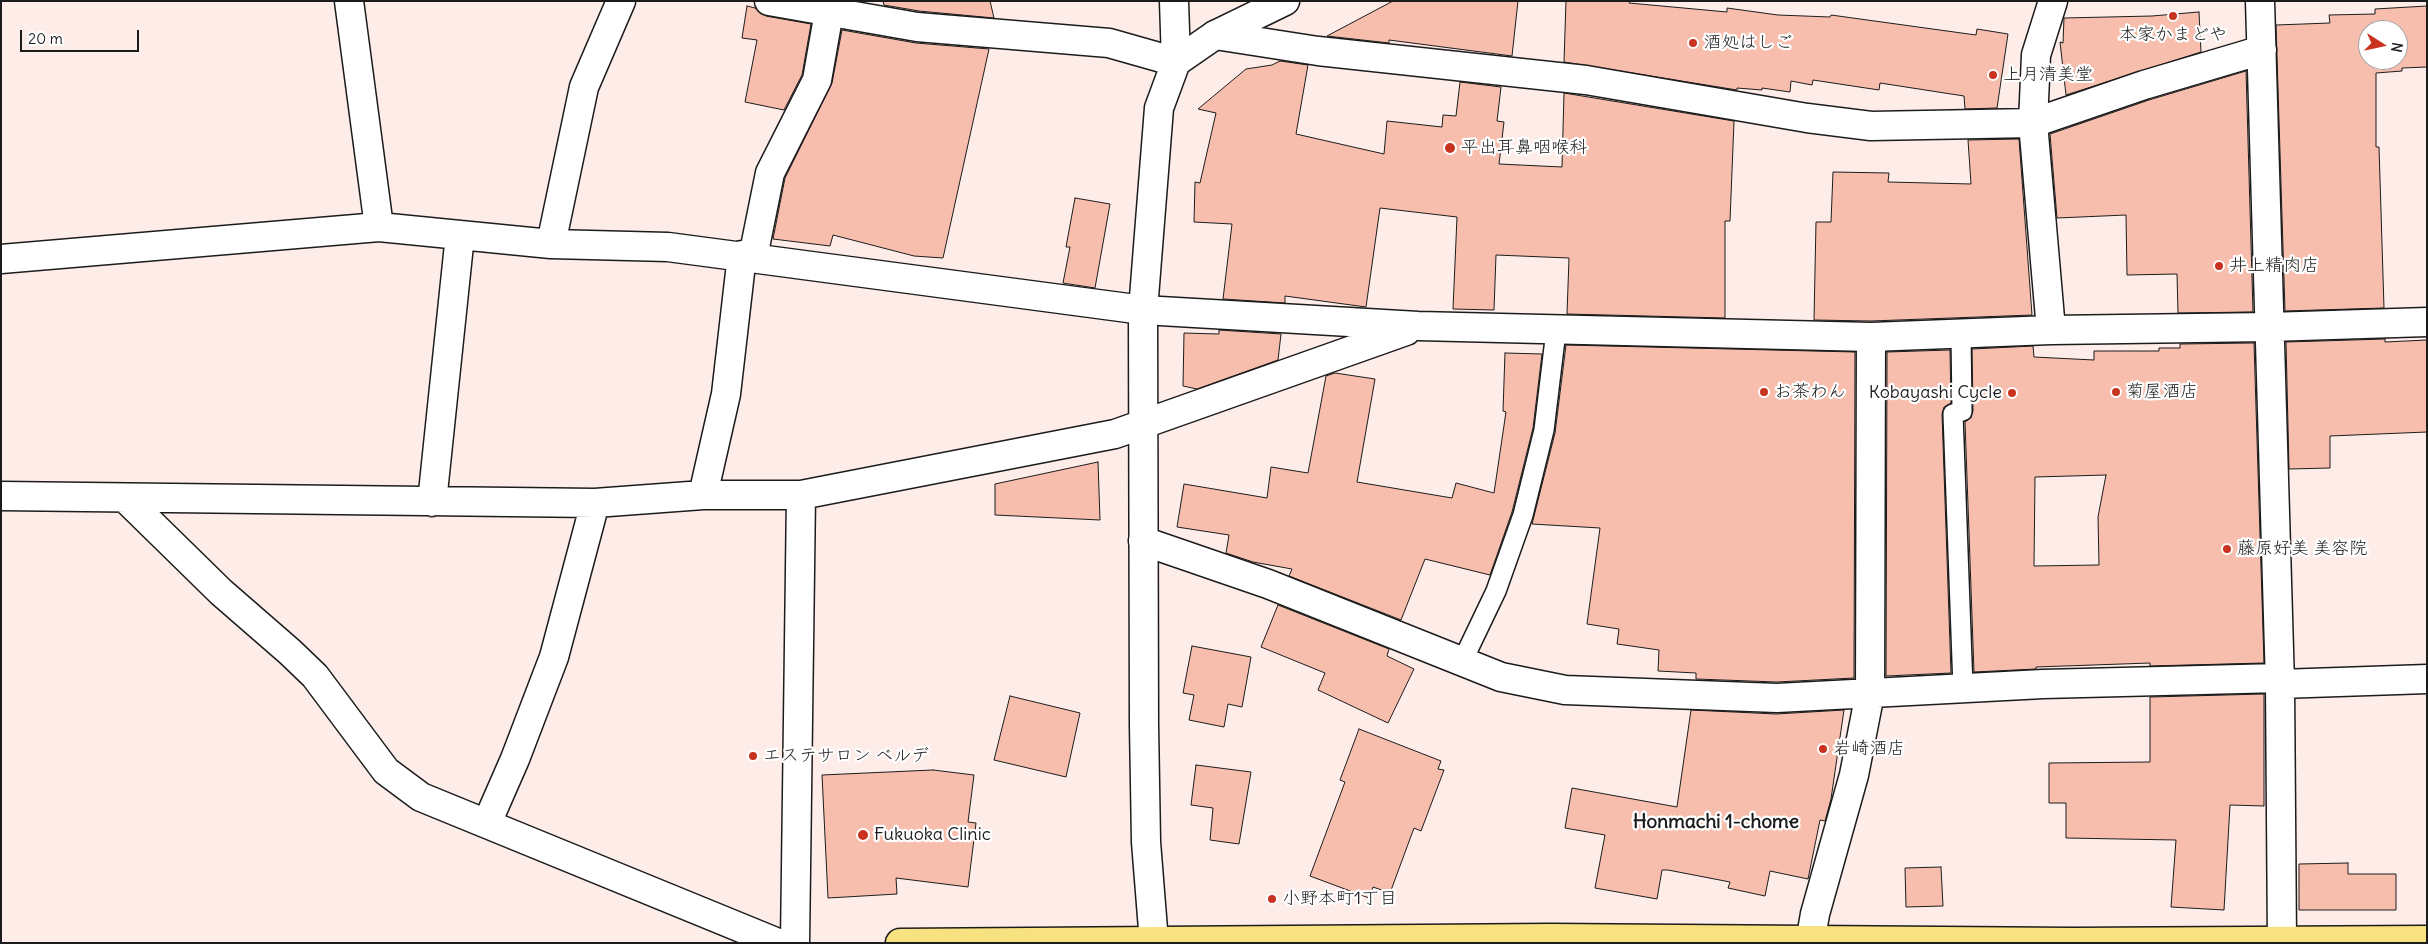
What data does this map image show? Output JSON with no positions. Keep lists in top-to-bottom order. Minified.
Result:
{"districts":["Honmachi 1-chome"],"places":["本家かまどや","酒処はしご","上月清美堂","平出耳鼻咽喉科","井上精肉店","お茶わん","菊屋酒店","Kobayashi Cycle","藤原好美 美容院","岩崎酒店","エステサロン ベルデ","Fukuoka Clinic","小野本町1丁目"],"scale_bar":"20 m","north":"right"}
